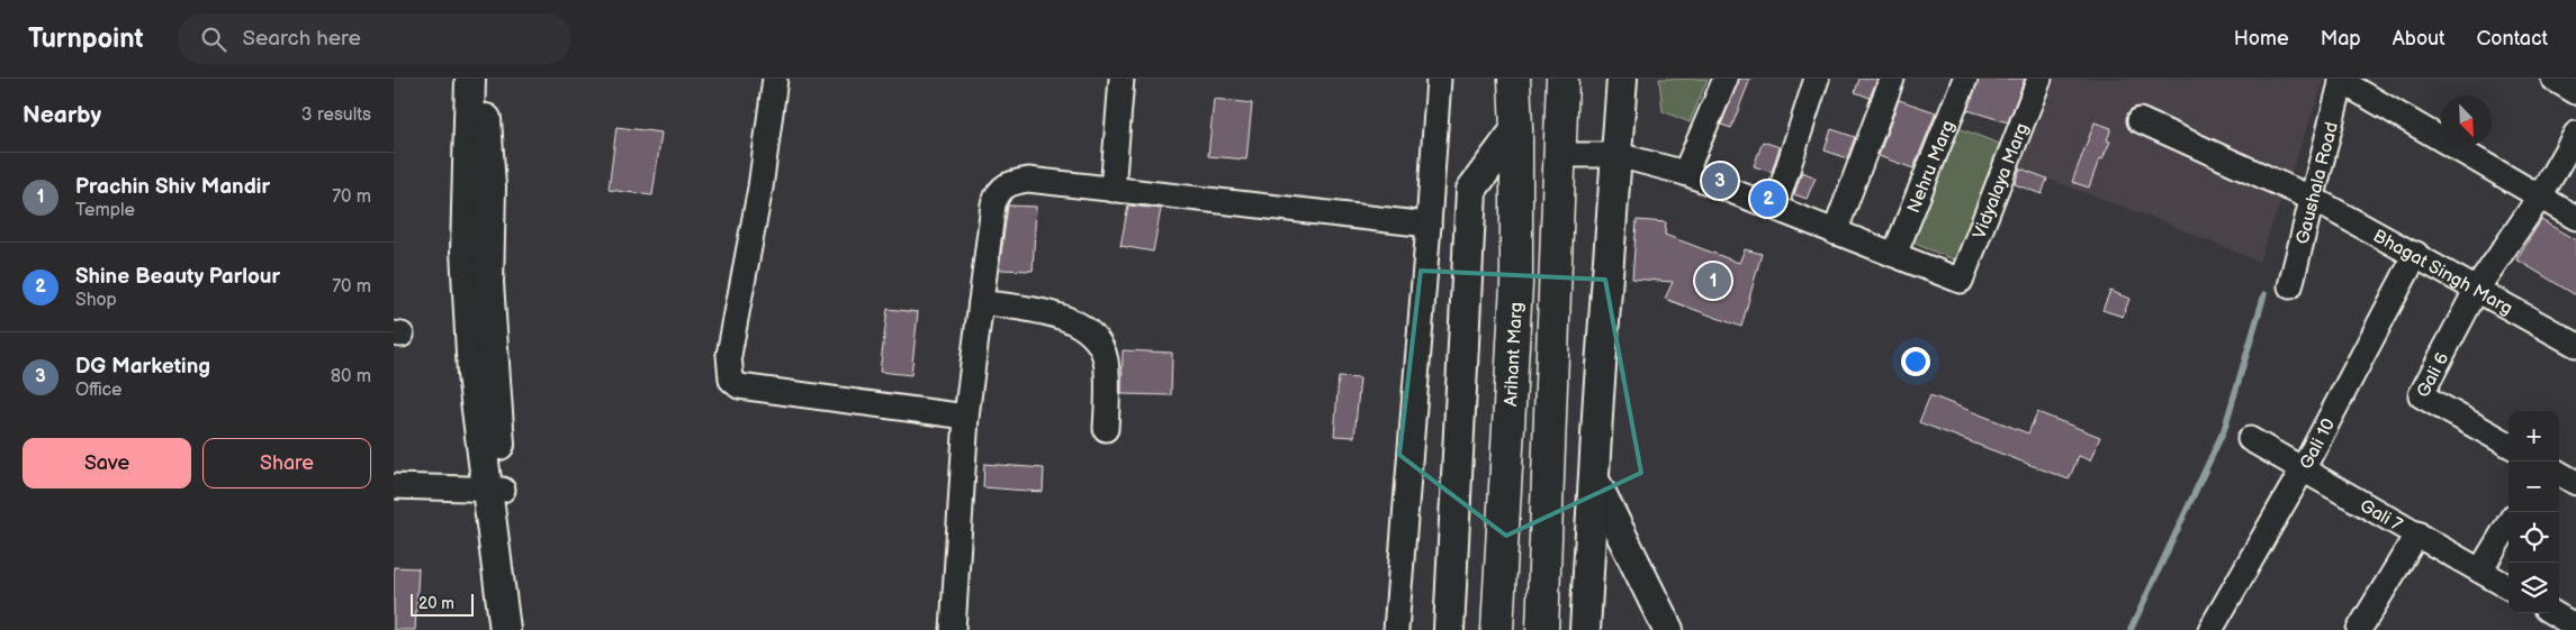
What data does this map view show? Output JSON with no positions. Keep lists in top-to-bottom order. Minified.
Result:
{"streets":{"main road":["Arihant Marg"],"street":["Nehru Marg","Vidyalaya Marg","Gaushala Road","Bhagat Singh Marg","Gali 6","Gali 10","Gali 7"]},"crossings":[["Nehru Marg","Vidyalaya Marg"],["Gaushala Road","Bhagat Singh Marg"],["Bhagat Singh Marg","Gali 6"],["Bhagat Singh Marg","Gali 10"],["Gali 10","Gali 7"]],"scale_bar":"20 m","north":"bottom right","page":{"header":"Turnpoint","search":"Search here","nav":["Home","Map","About","Contact"],"heading":["Nearby","3 results"],"list":[{"mark":"1","name":"Prachin Shiv Mandir","note":"Temple","value":"70 m"},{"mark":"2","name":"Shine Beauty Parlour","note":"Shop","value":"70 m"},{"mark":"3","name":"DG Marketing","note":"Office","value":"80 m"}],"pins":["3","2","1"],"map_buttons":["+","−"],"buttons":["Save","Share"],"scale":"20 m"}}
